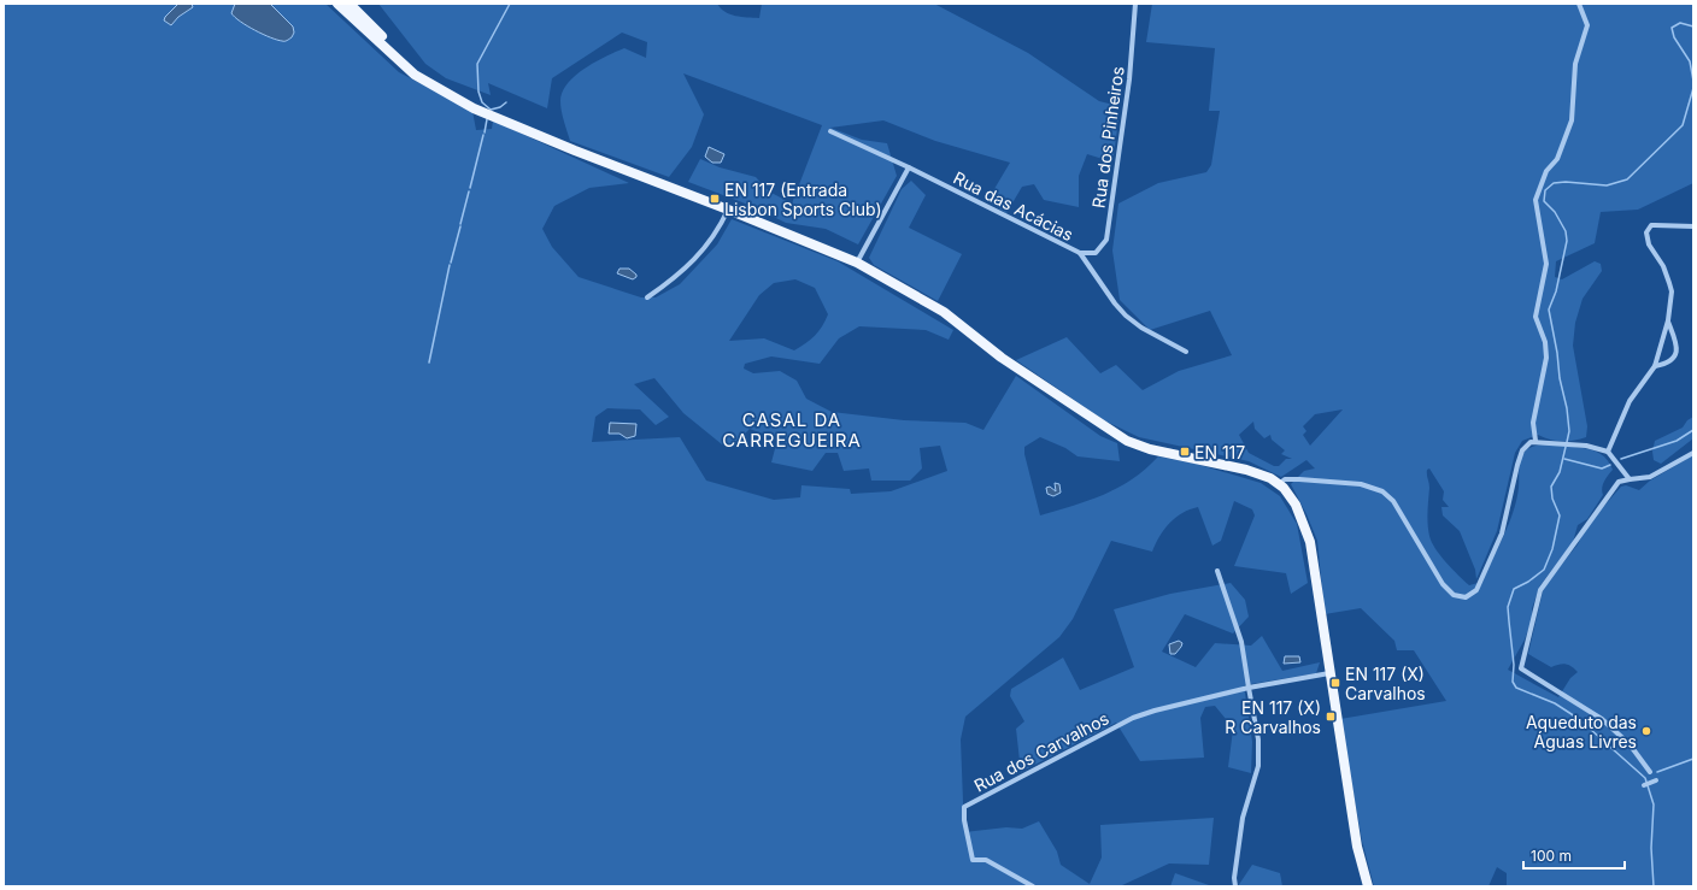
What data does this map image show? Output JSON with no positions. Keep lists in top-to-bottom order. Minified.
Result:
{"streets":{"street":["Rua dos Pinheiros","Rua das Acácias","Rua dos Carvalhos"]},"crossings":[["Rua dos Pinheiros","Rua das Acácias"]],"districts":["CASAL DA CARREGUEIRA"],"places":{"transit":["EN 117 (Entrada Lisbon Sports Club)","EN 117","EN 117 (X) Carvalhos","EN 117 (X) R Carvalhos"],"other":["Aqueduto das Águas Livres"]},"scale_bar":"100 m"}
